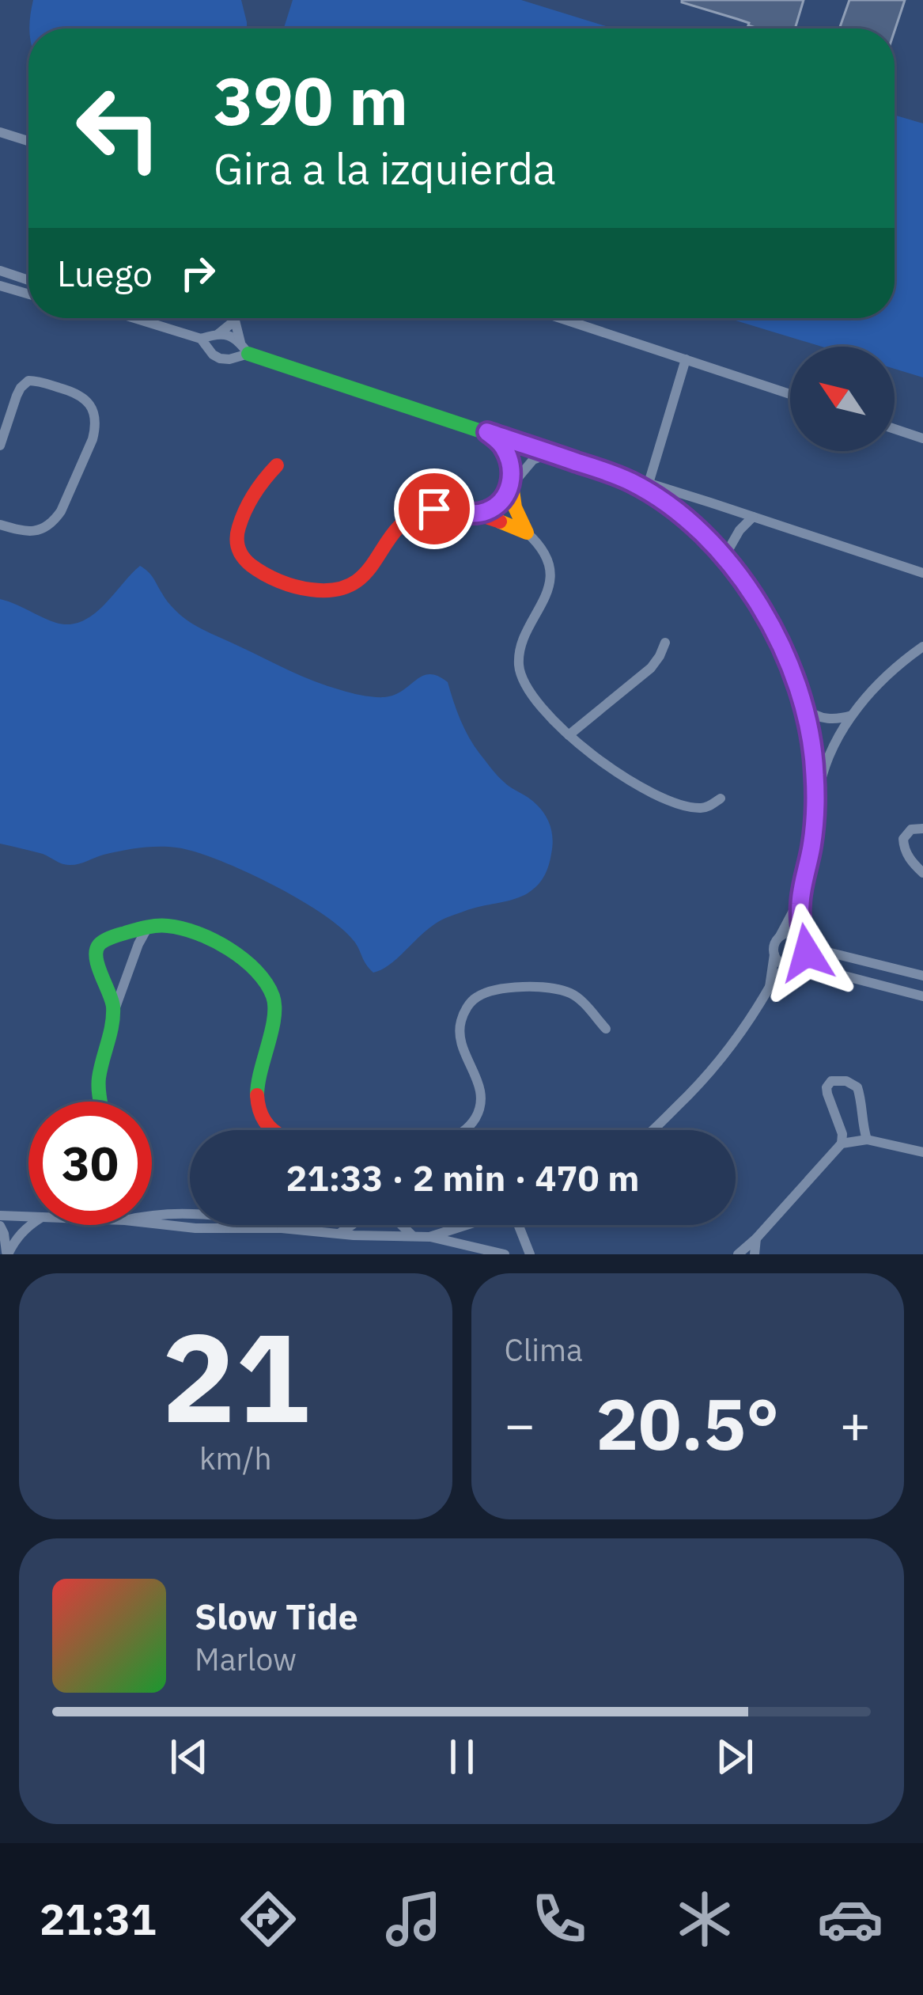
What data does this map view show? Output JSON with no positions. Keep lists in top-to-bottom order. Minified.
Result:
{"north":"top left","page":{"turn":["390 m","Gira a la izquierda"],"then":"Luego","limit":"30","trip":"21:33 · 2 min · 470 m","tile":[["21","km/h"],"Clima"],"heat":["−","20.5°","+"],"song":["Slow Tide","Marlow"],"tabs":"21:31"}}
